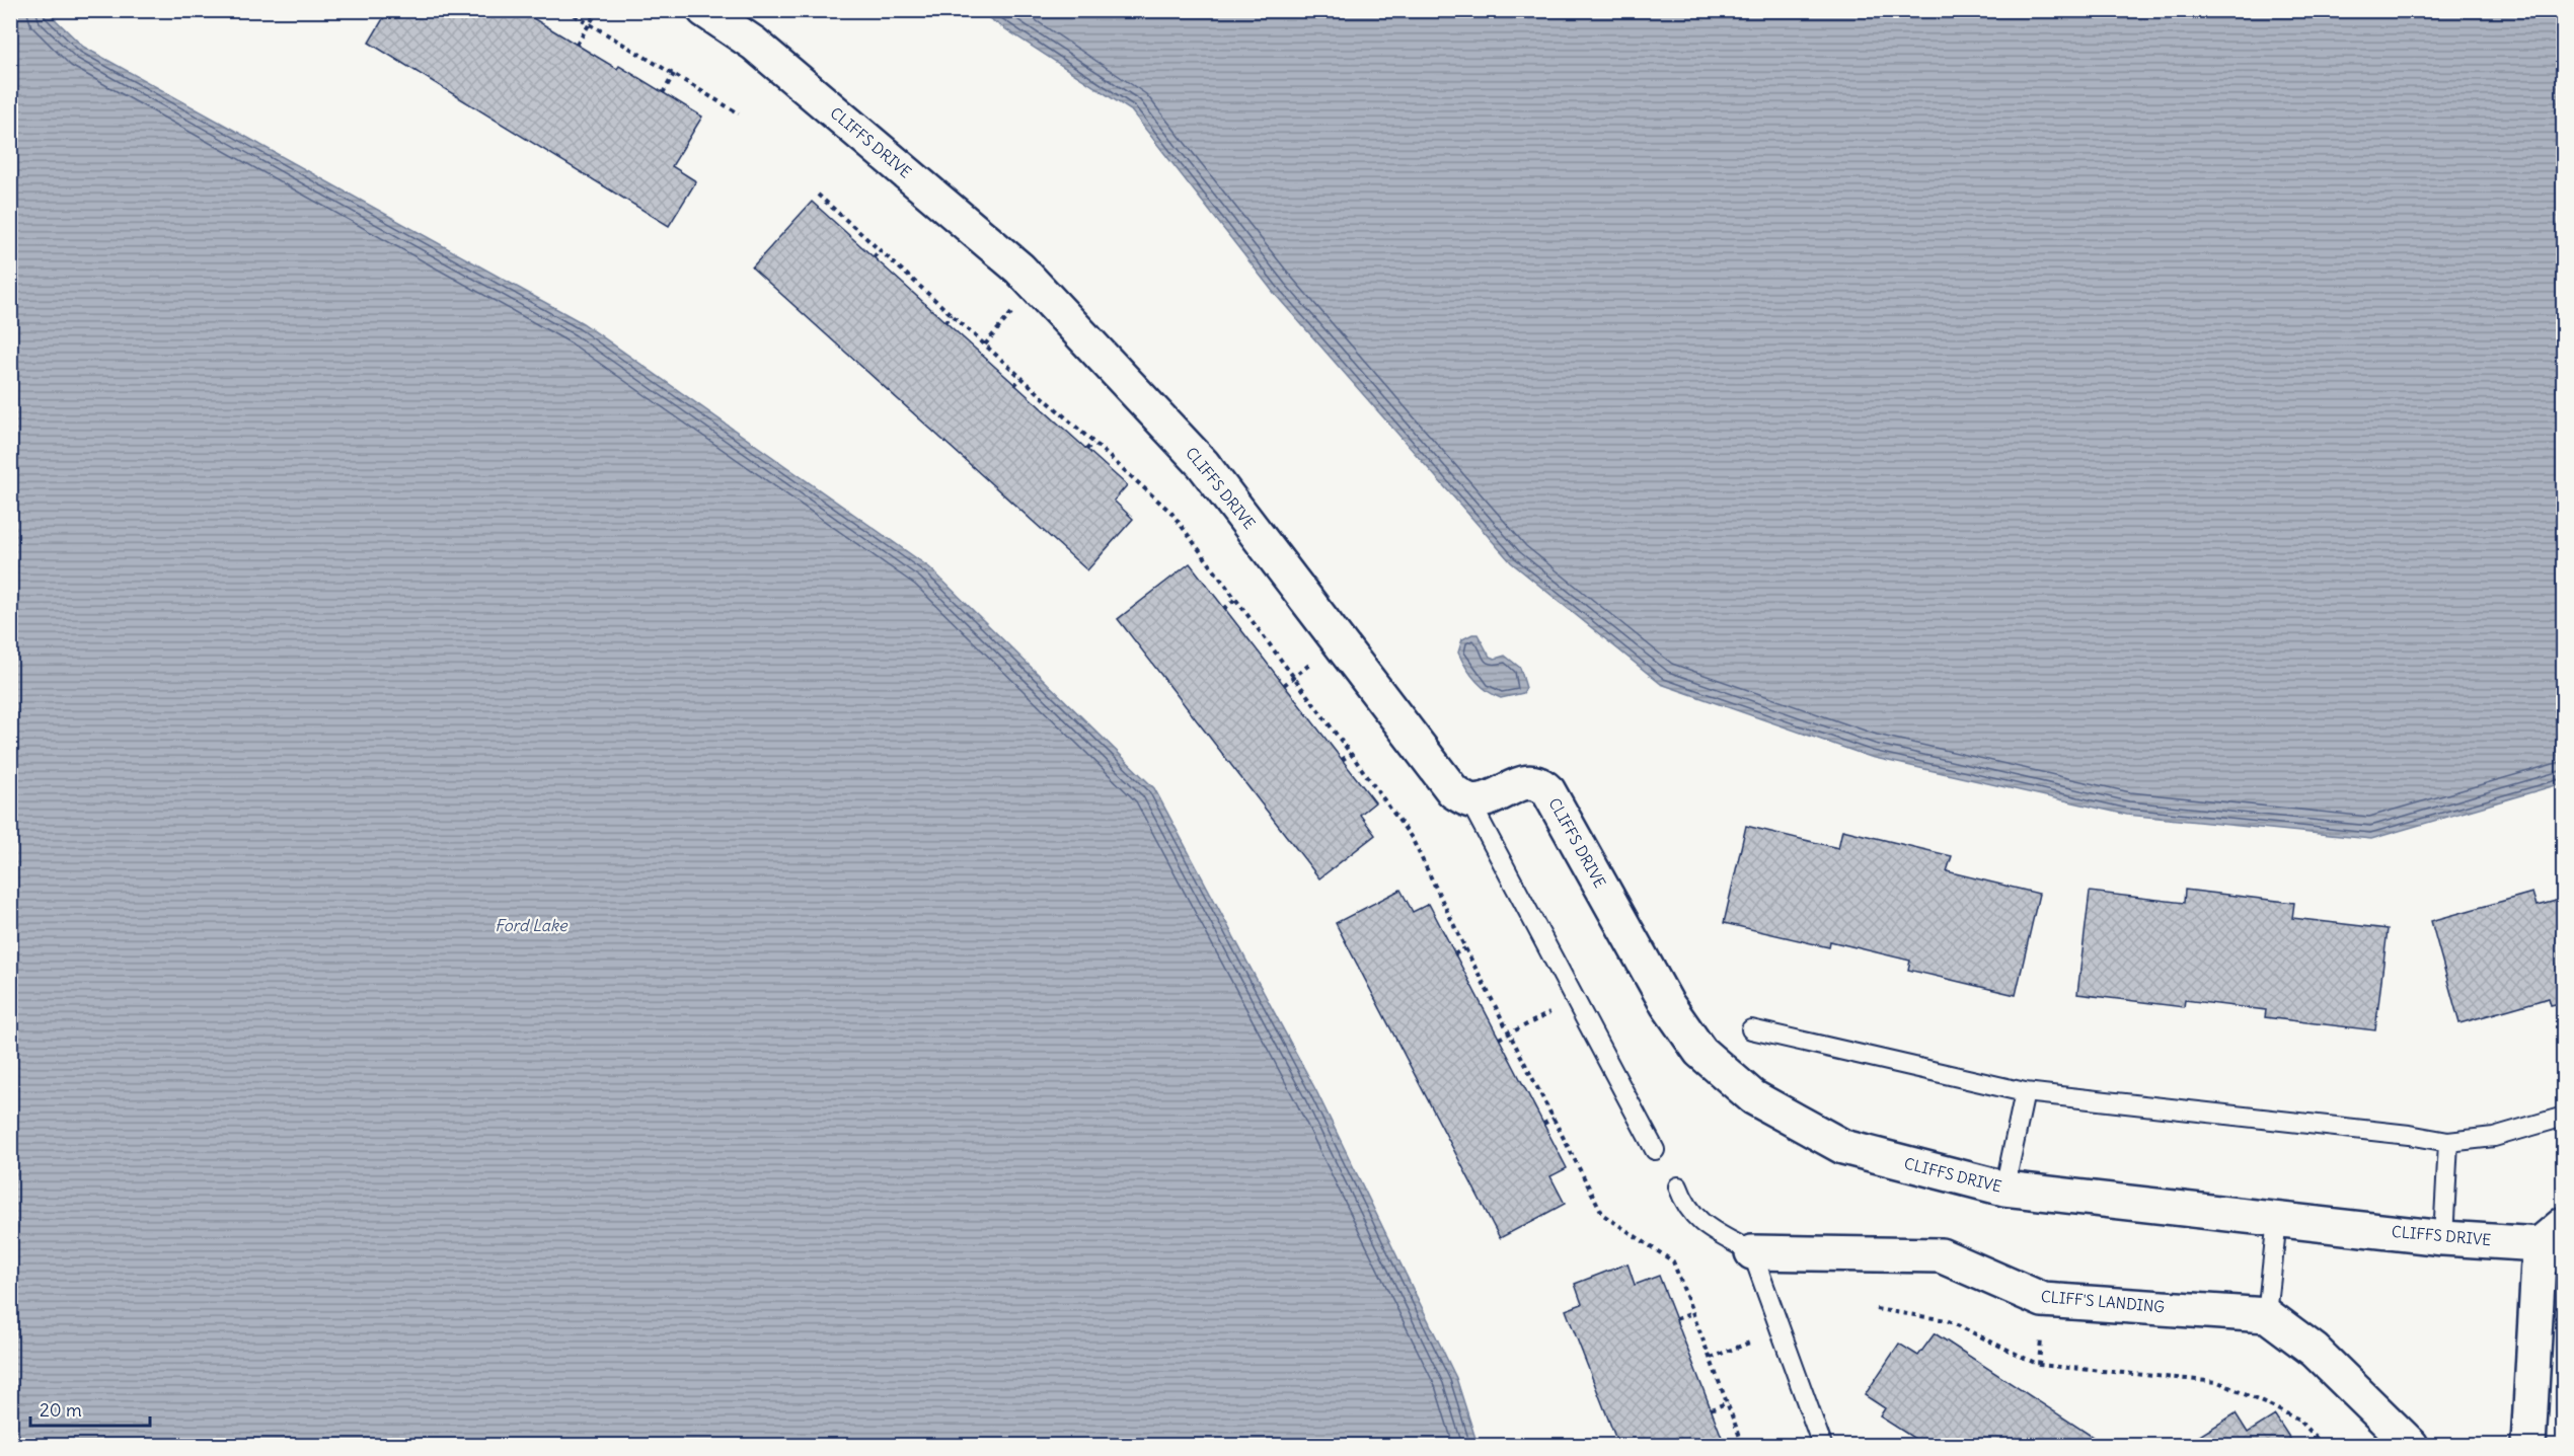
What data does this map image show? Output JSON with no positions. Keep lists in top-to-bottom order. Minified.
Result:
{"streets":{"street":["CLIFFS DRIVE","CLIFF'S LANDING"]},"water":["Ford Lake"],"scale_bar":"20 m"}
